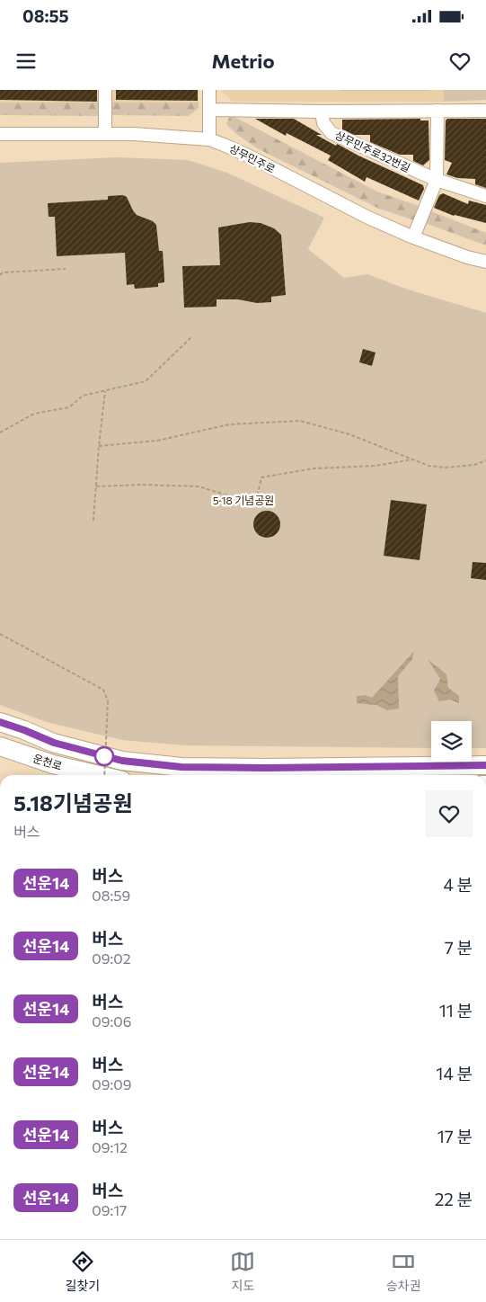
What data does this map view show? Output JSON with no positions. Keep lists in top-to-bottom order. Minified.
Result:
{"streets":{"street":["상무민주로32번길","상무민주로","운천로"]},"parks":["5·18 기념공원"],"lines":["bus line 선운14"],"page":{"status":"08:55","header":"Metrio","heading":["5.18기념공원","버스"],"list":[{"mark":"선운14","name":"버스","note":"08:59","value":"4 분"},{"mark":"선운14","name":"버스","note":"09:02","value":"7 분"},{"mark":"선운14","name":"버스","note":"09:06","value":"11 분"},{"mark":"선운14","name":"버스","note":"09:09","value":"14 분"},{"mark":"선운14","name":"버스","note":"09:12","value":"17 분"},{"mark":"선운14","name":"버스","note":"09:17","value":"22 분"}],"tabs":["길찾기","지도","승차권"]}}
